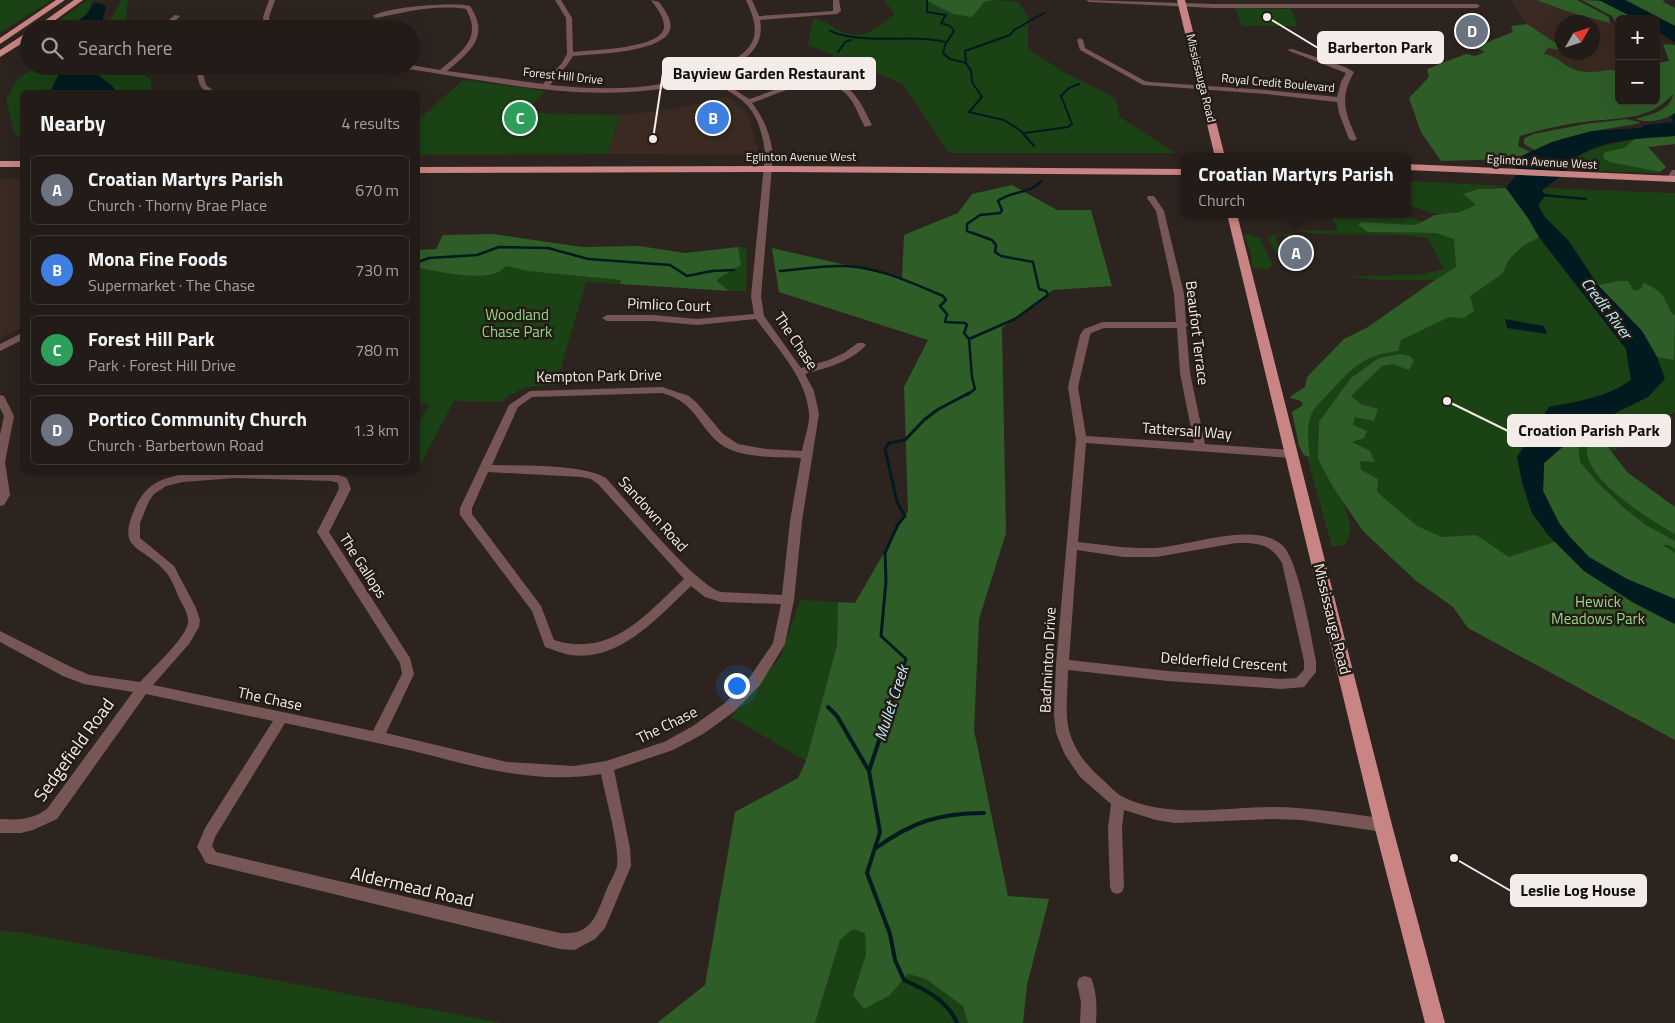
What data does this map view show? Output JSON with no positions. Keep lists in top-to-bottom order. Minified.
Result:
{"streets":{"main road":["Mississauga Road","Eglinton Avenue West"],"street":["Forest Hill Drive","Royal Credit Boulevard","Pimlico Court","Beaufort Terrace","The Chase","Kempton Park Drive","Tattersall Way","Sandown Road","The Gallops","Badminton Drive","Delderfield Crescent","Sedgefield Road","Aldermead Road"]},"crossings":[["Forest Hill Drive","The Chase"],["Mississauga Road","Royal Credit Boulevard"],["Mississauga Road","Tattersall Way"],["Mississauga Road","Badminton Drive"],["Eglinton Avenue West","The Chase"],["Pimlico Court","The Chase"],["Beaufort Terrace","Tattersall Way"],["Beaufort Terrace","Badminton Drive"],["The Chase","Kempton Park Drive"],["The Chase","Sandown Road"],["The Chase","The Gallops"],["The Chase","Sedgefield Road"],["The Chase","Aldermead Road"],["Kempton Park Drive","Sandown Road"],["Tattersall Way","Badminton Drive"],["The Gallops","Sedgefield Road"],["Badminton Drive","Delderfield Crescent"]],"water":["Credit River","Mullet Creek"],"parks":["Woodland Chase Park","Hewick Meadows Park"],"places":["Barberton Park","Bayview Garden Restaurant","Croation Parish Park","Leslie Log House"],"north":"top right","page":{"pins":["D","B","C","A"],"map_buttons":["+","−"],"search":"Search here","heading":["Nearby","4 results"],"popup":["Croatian Martyrs Parish","Church"],"list":[{"mark":"A","name":"Croatian Martyrs Parish","note":"Church · Thorny Brae Place","value":"670 m"},{"mark":"B","name":"Mona Fine Foods","note":"Supermarket · The Chase","value":"730 m"},{"mark":"C","name":"Forest Hill Park","note":"Park · Forest Hill Drive","value":"780 m"},{"mark":"D","name":"Portico Community Church","note":"Church · Barbertown Road","value":"1.3 km"}]}}
